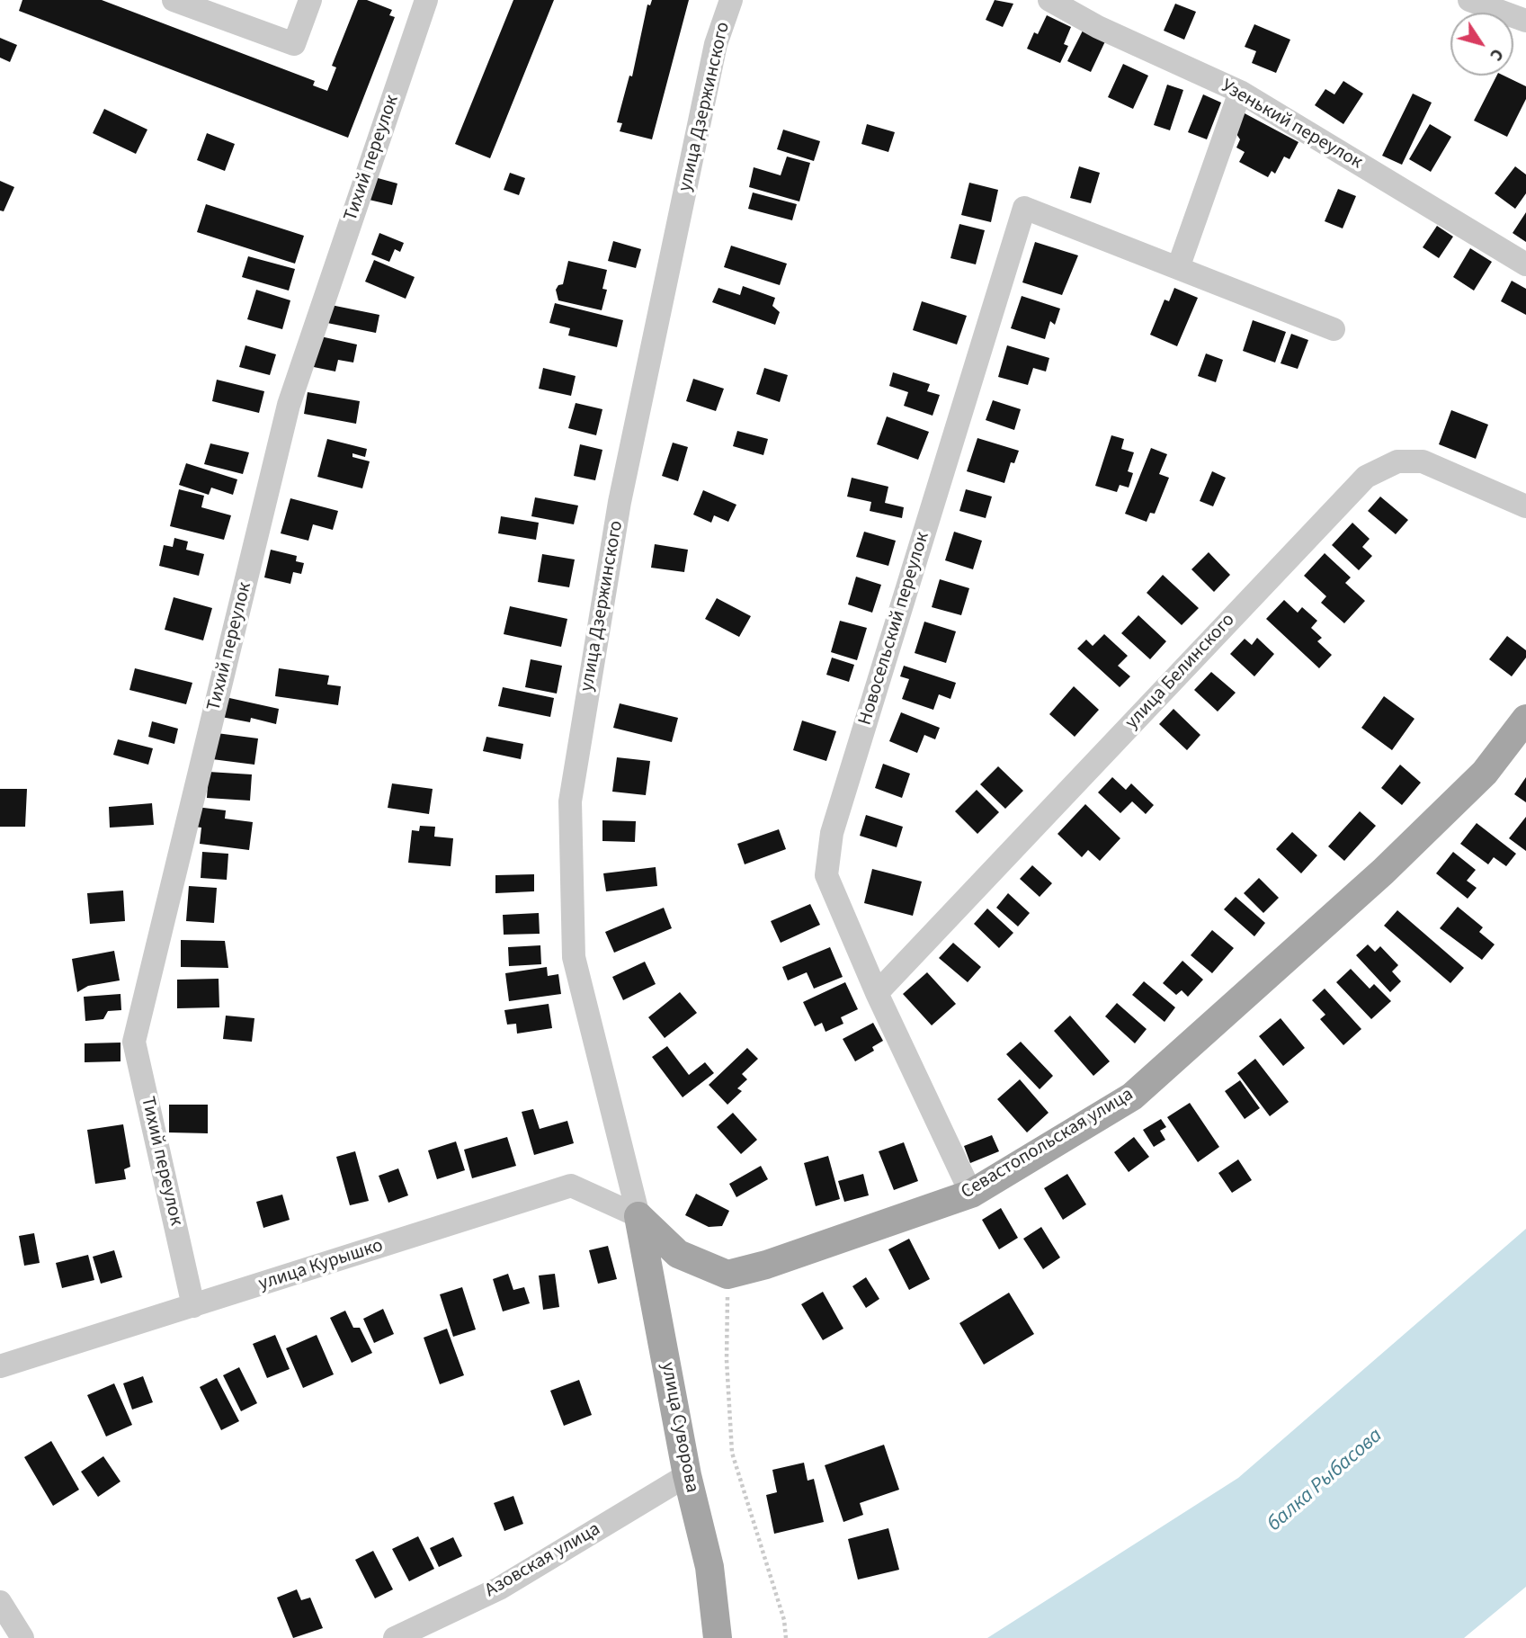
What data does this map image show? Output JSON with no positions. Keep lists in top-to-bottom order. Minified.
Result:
{"streets":{"main road":["Севастопольская улица","улица Суворова"],"street":["улица Дзержинского","Узенький переулок","Тихий переулок","Новосельский переулок","улица Белинского","улица Курышко","Азовская улица"]},"crossings":[["улица Дзержинского","улица Курышко"],["улица Дзержинского","улица Суворова"],["Тихий переулок","улица Курышко"],["Новосельский переулок","улица Белинского"],["Новосельский переулок","Севастопольская улица"],["улица Курышко","улица Суворова"],["улица Суворова","Азовская улица"]],"water":["балка Рыбасова"],"north":"bottom right"}
